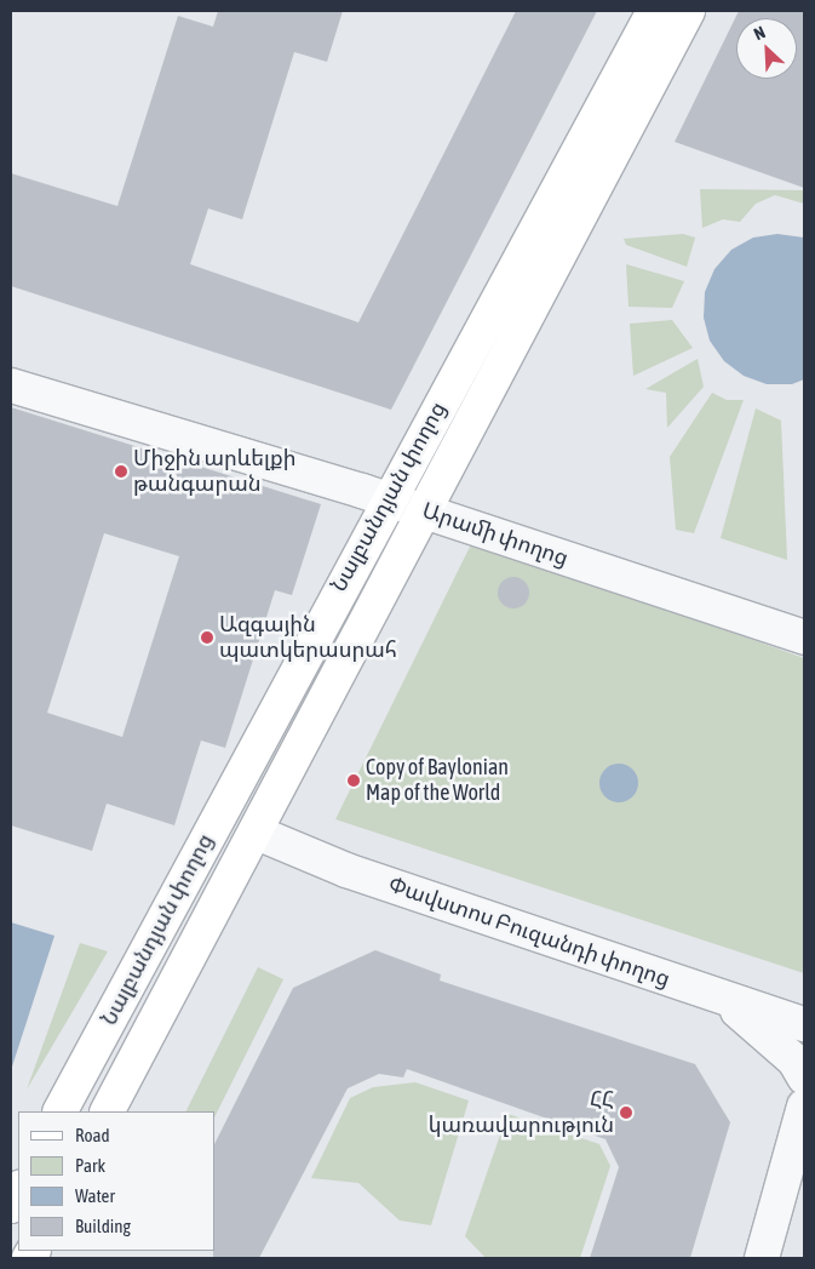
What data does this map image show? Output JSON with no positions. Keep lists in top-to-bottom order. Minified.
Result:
{"streets":{"main road":["Նալբանդյան փողոց"],"street":["Արամի փողոց","Փավստոս Բուզանդի փողոց"]},"crossings":[["Նալբանդյան փողոց","Արամի փողոց"],["Նալբանդյան փողոց","Փավստոս Բուզանդի փողոց"]],"places":["Միջին արևելքի թանգարան","Ազգային պատկերասրահ","Copy of Baylonian Map of the World","ՀՀ կառավարություն"],"legend":["Road","Park","Water","Building"],"north":"top left"}
